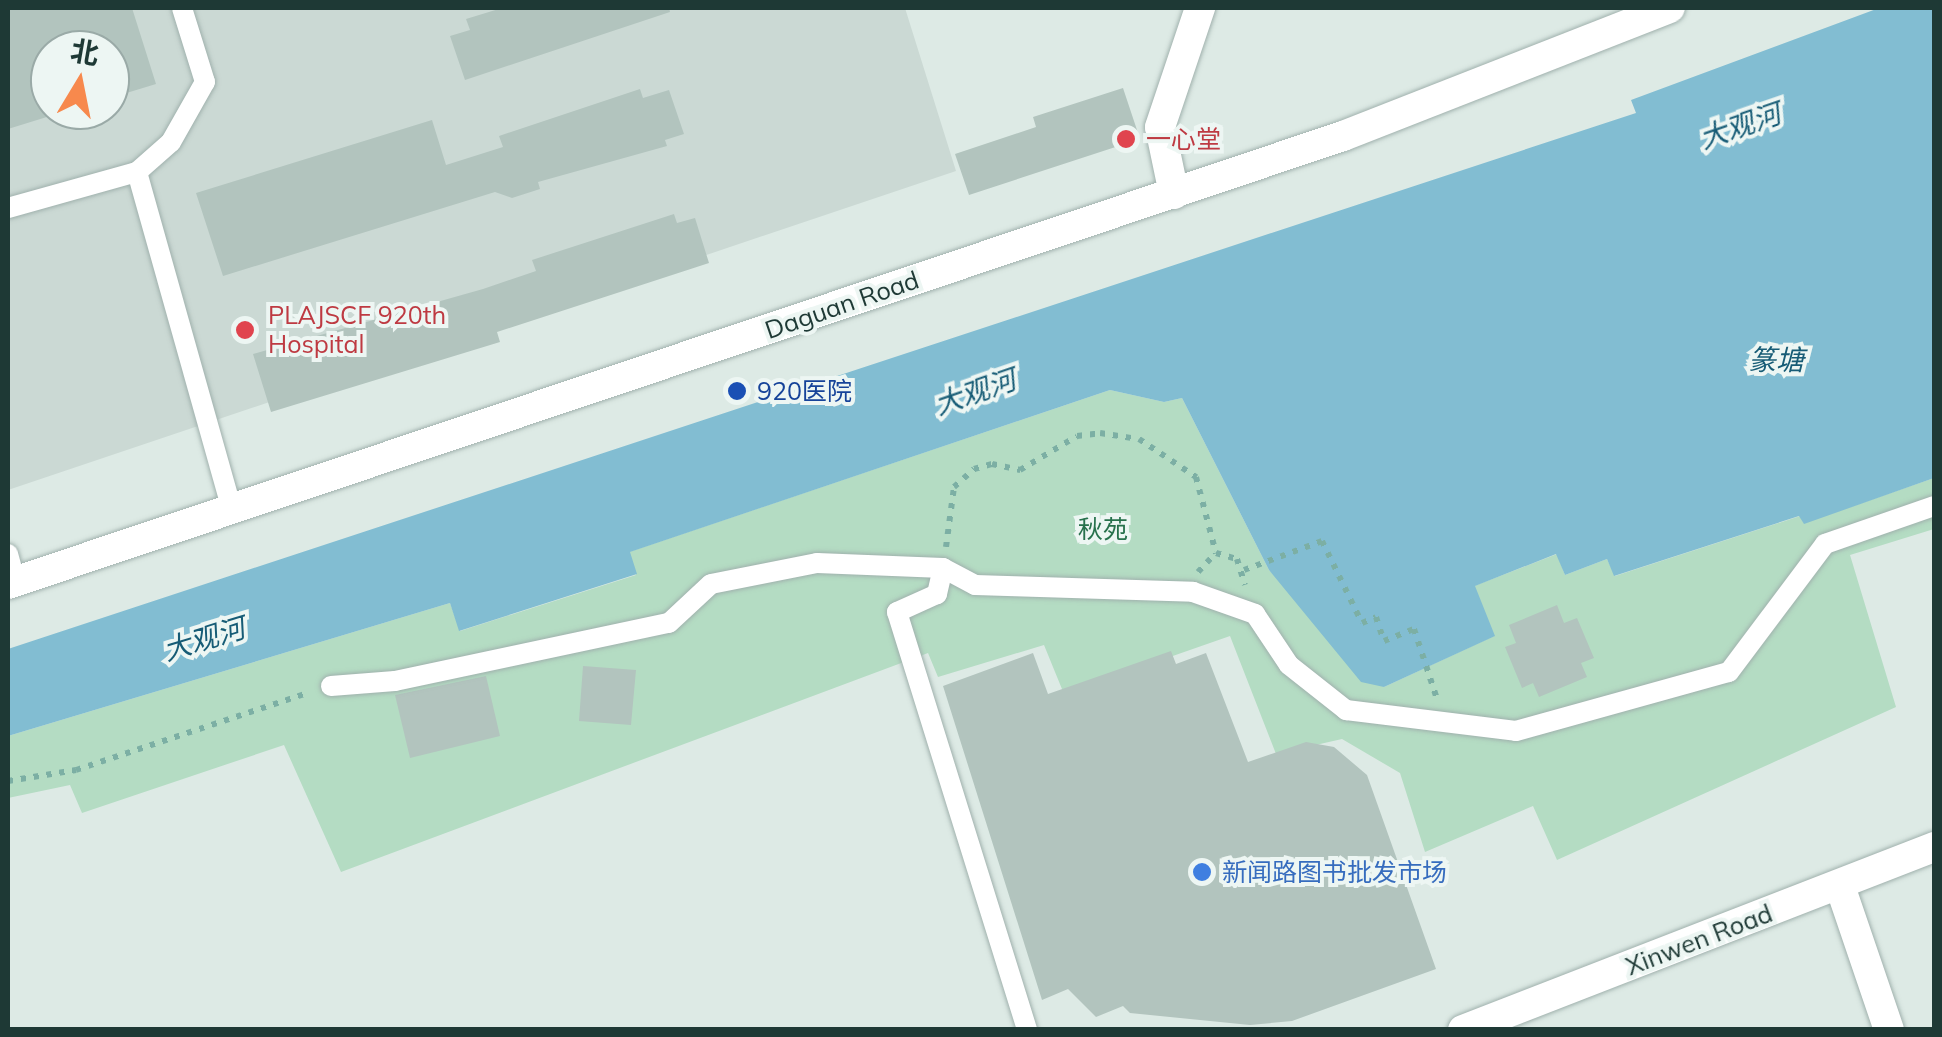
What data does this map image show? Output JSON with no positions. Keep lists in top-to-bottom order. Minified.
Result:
{"streets":{"main road":["Daguan Road","Xinwen Road"]},"water":["大观河","篆塘"],"parks":["秋苑"],"places":["一心堂","PLAJSCF 920th Hospital","920医院","新闻路图书批发市场"],"north":"top"}
